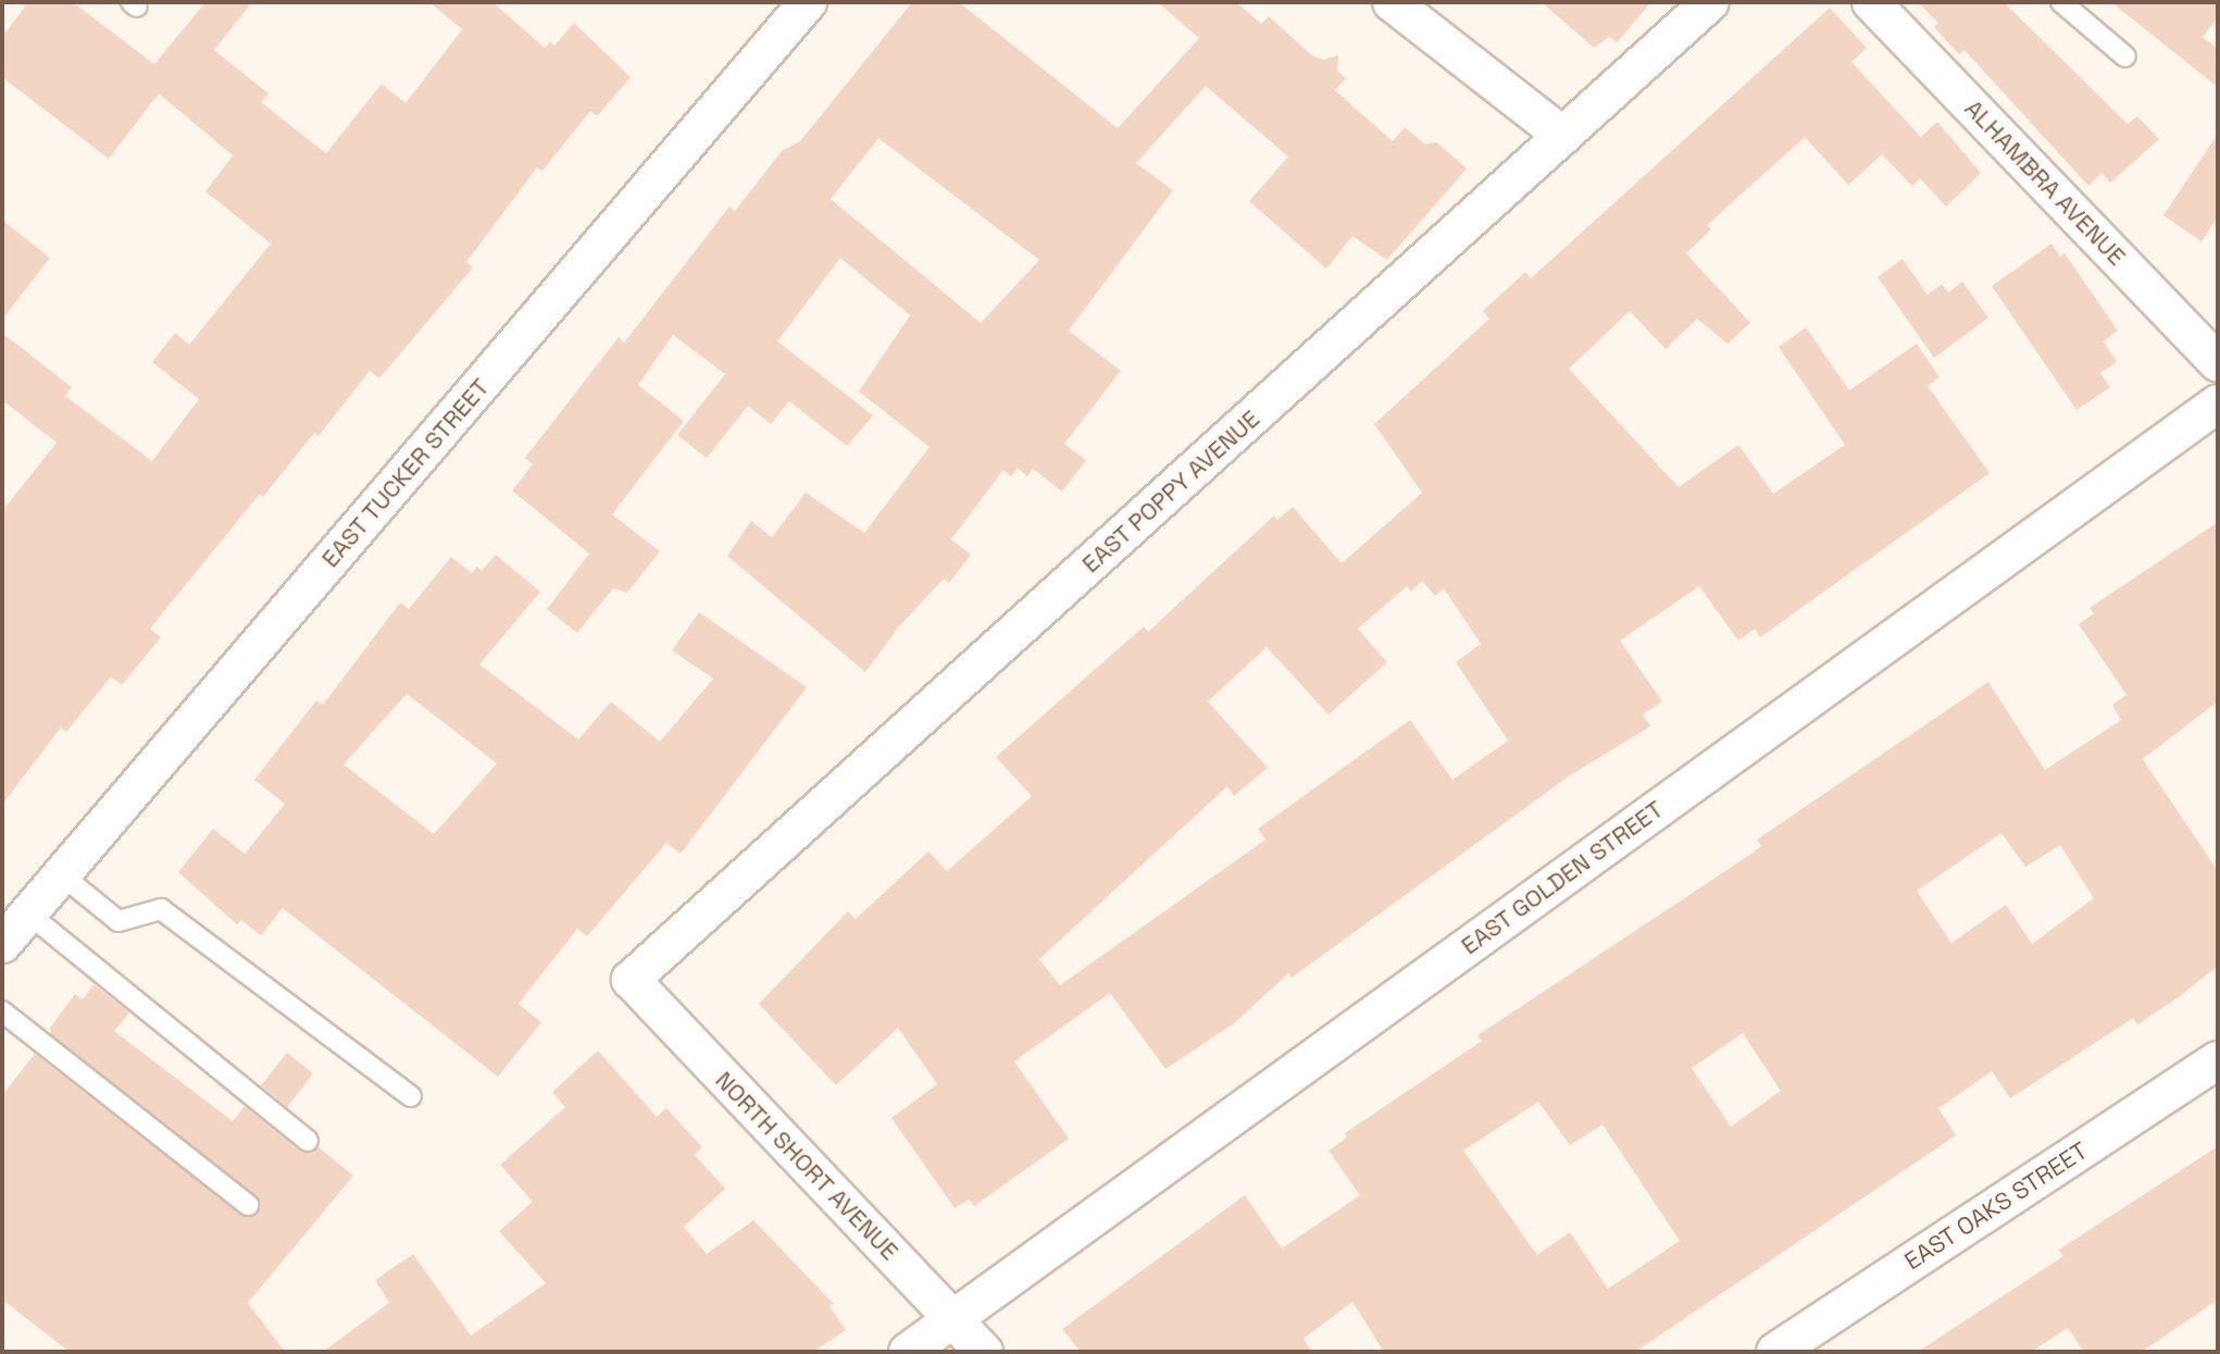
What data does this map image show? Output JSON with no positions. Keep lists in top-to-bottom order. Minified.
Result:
{"streets":{"street":["ALHAMBRA AVENUE","EAST TUCKER STREET","EAST POPPY AVENUE","EAST GOLDEN STREET","NORTH SHORT AVENUE","EAST OAKS STREET"]},"crossings":[["EAST POPPY AVENUE","NORTH SHORT AVENUE"],["EAST GOLDEN STREET","NORTH SHORT AVENUE"]]}
